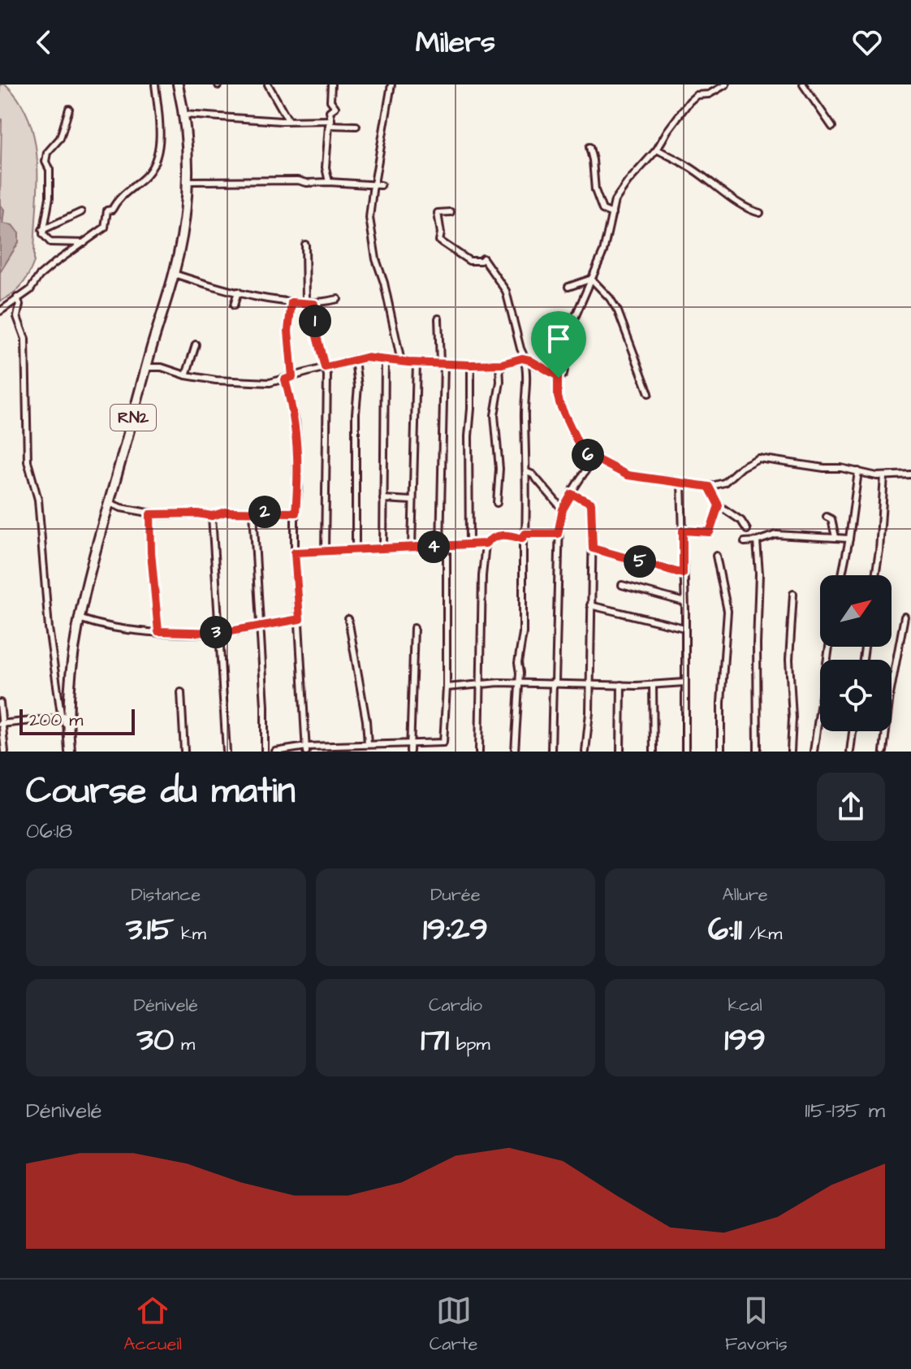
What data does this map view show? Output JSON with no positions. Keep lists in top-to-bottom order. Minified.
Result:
{"streets":{"highway":["RN2"]},"scale_bar":"200 m","north":"top right","page":{"header":"Milers","pins":["1","6","2","4","5","3"],"scale":"200 m","heading":["Course du matin","06:18"],"stats":[["Distance","3.15 km"],["Durée","19:29"],["Allure","6:11 /km"],["Dénivelé","30 m"],["Cardio","171 bpm"],["kcal","199"]],"chart":["Dénivelé","115–135 m"],"tabs":["Accueil","Carte","Favoris"]}}
